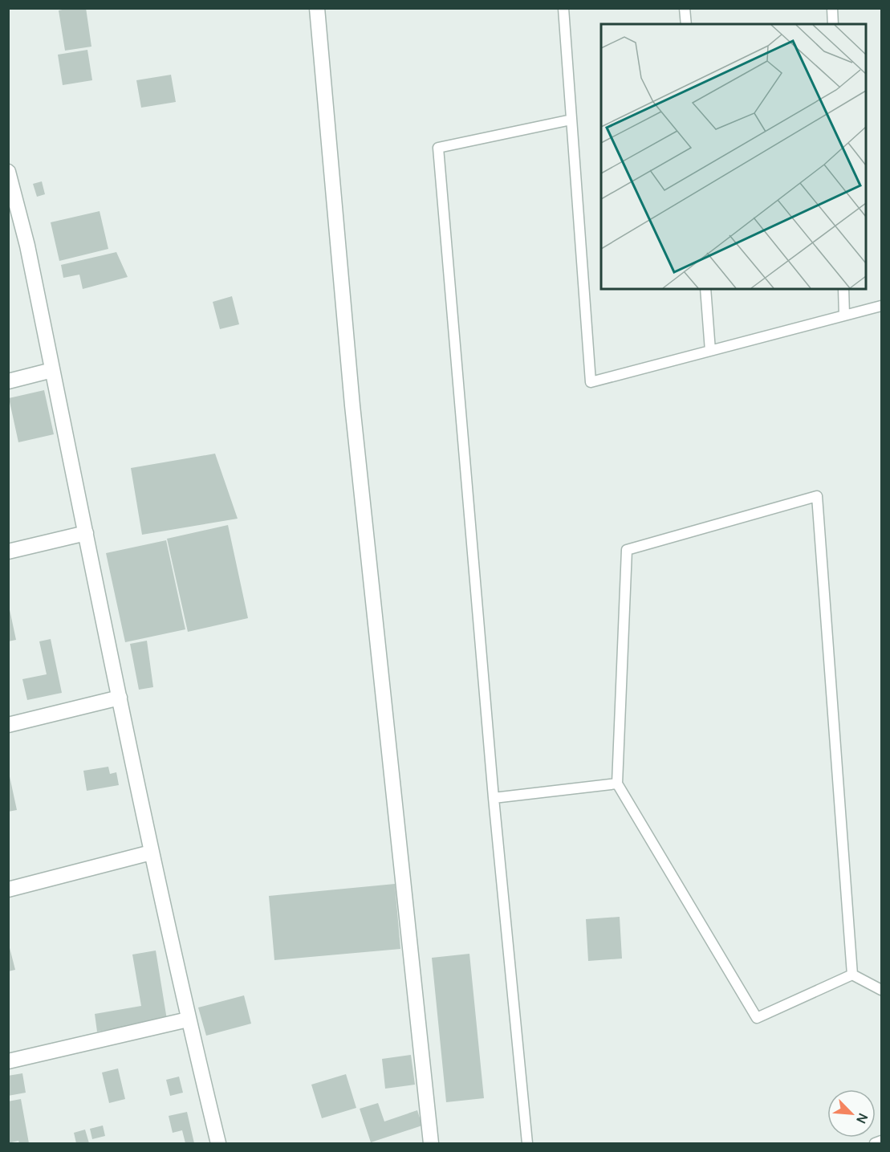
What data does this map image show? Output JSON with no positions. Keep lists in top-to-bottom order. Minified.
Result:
{"north":"bottom right"}
